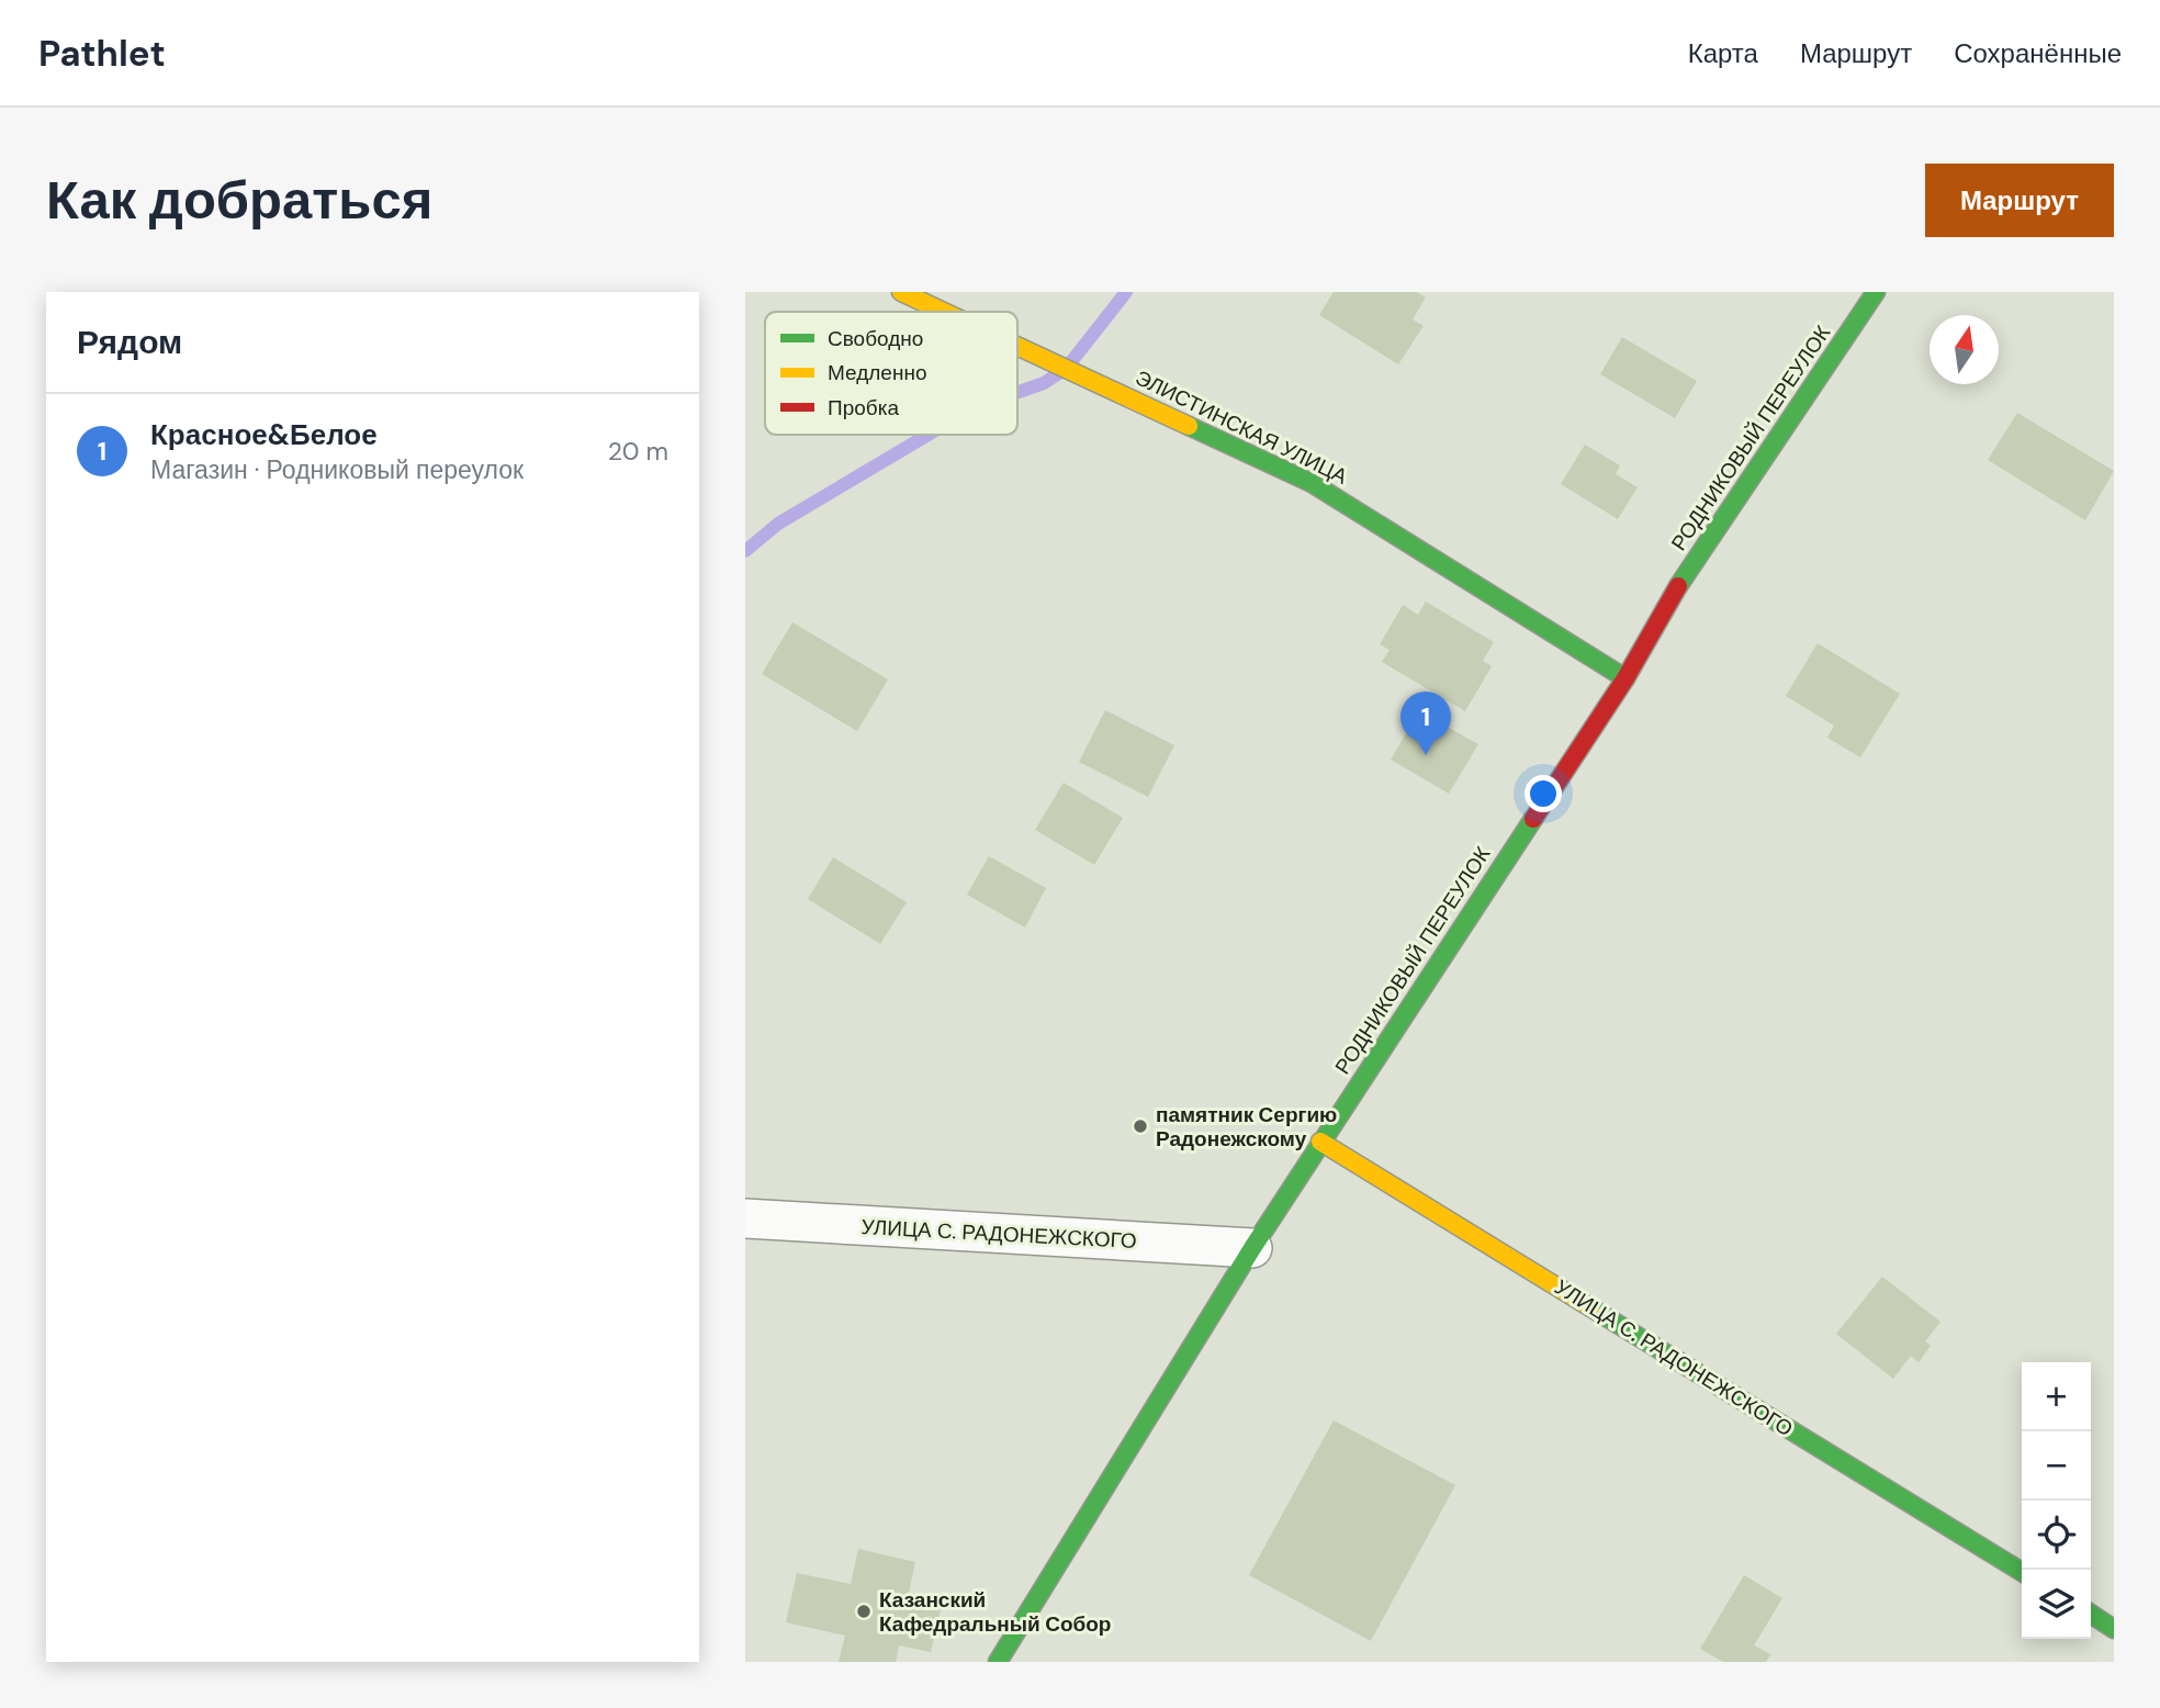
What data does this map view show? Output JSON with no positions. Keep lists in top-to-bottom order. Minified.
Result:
{"streets":{"street":["ЭЛИСТИНСКАЯ УЛИЦА","РОДНИКОВЫЙ ПЕРЕУЛОК","УЛИЦА С. РАДОНЕЖСКОГО"]},"crossings":[["ЭЛИСТИНСКАЯ УЛИЦА","РОДНИКОВЫЙ ПЕРЕУЛОК"],["РОДНИКОВЫЙ ПЕРЕУЛОК","УЛИЦА С. РАДОНЕЖСКОГО"]],"places":["памятник Сергию Радонежскому","Казанский Кафедральный Собор"],"legend":["Свободно","Медленно","Пробка"],"north":"top","page":{"header":"Pathlet","nav":["Карта","Маршрут","Сохранённые"],"buttons":"Маршрут","title":"Как добраться","heading":"Рядом","list":[{"mark":"1","name":"Красное&Белое","note":"Магазин · Родниковый переулок","value":"20 m"}],"pins":"1","map_buttons":["+","−"]}}
